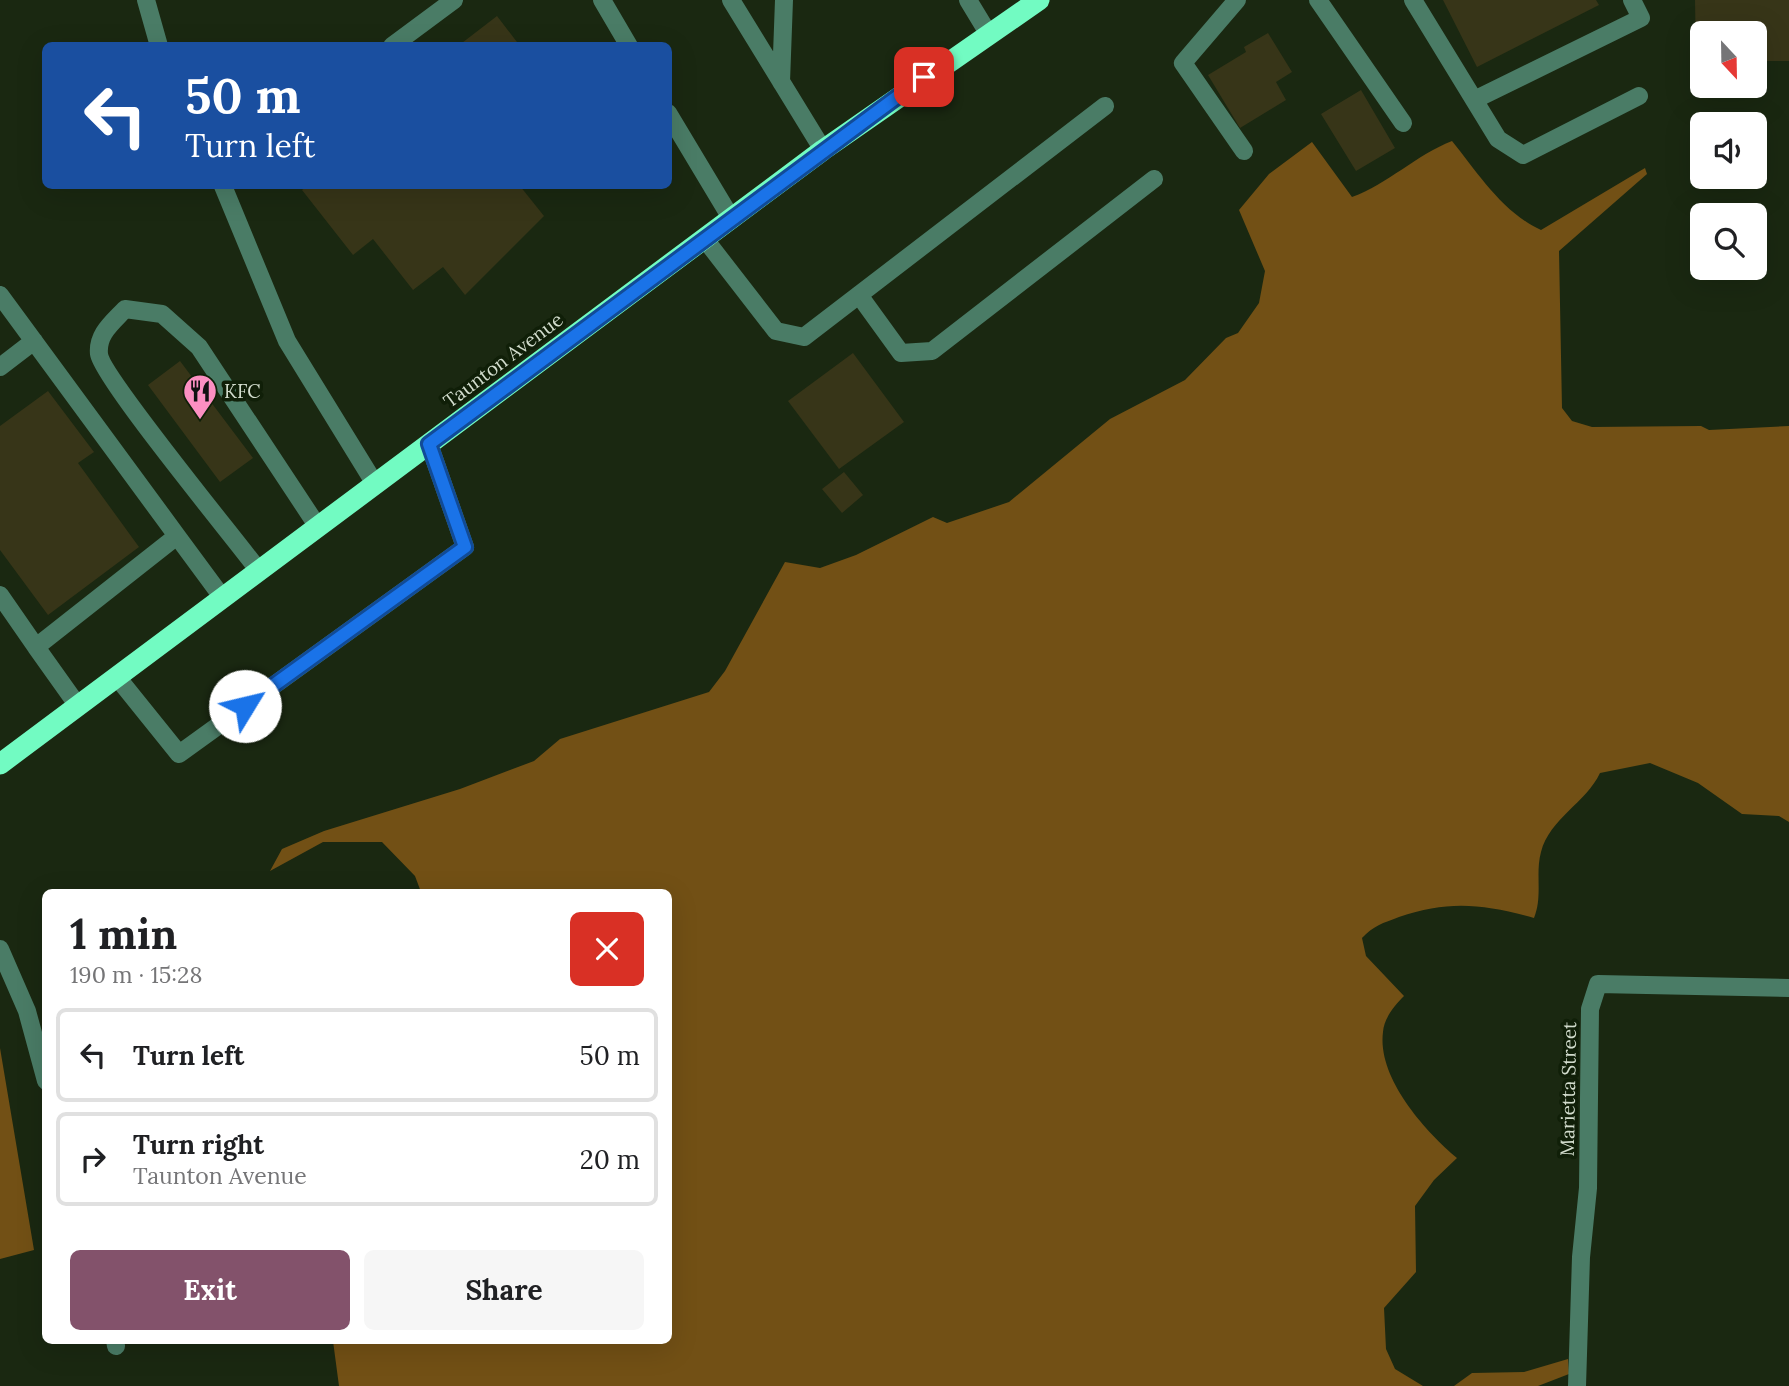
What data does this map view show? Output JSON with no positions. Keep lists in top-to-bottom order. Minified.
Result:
{"streets":{"highway":["Taunton Avenue"],"street":["Marietta Street"]},"places":{"restaurant":["KFC"]},"north":"bottom","page":{"turn":["50 m","Turn left"],"heading":["1 min","190 m · 15:28"],"list":[{"name":"Turn left","value":"50 m"},{"name":"Turn right","note":"Taunton Avenue","value":"20 m"}],"buttons":["Exit","Share"]}}
